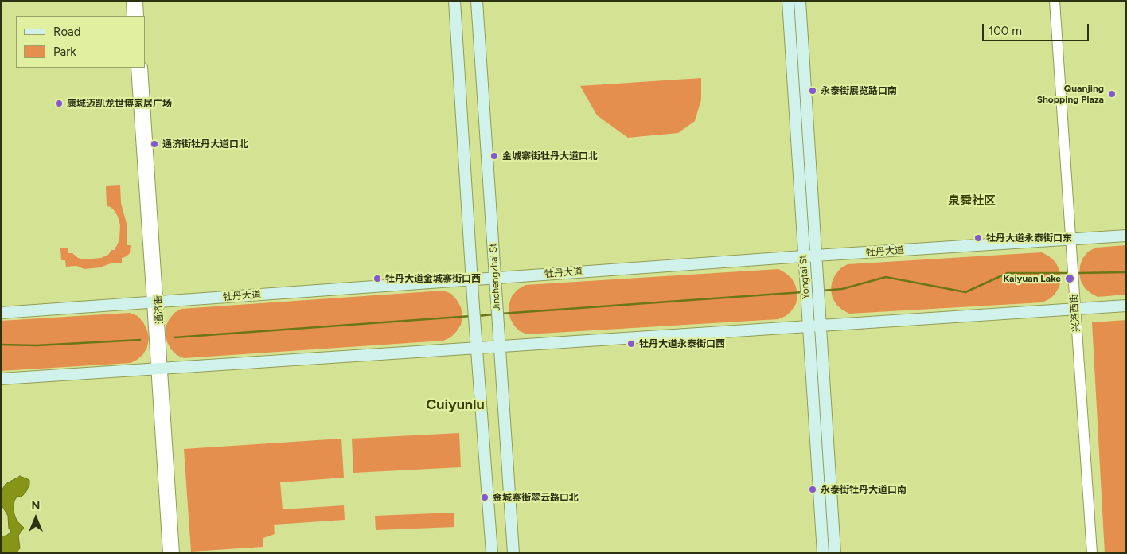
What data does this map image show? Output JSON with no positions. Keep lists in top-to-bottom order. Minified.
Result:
{"streets":{"main road":["牡丹大道","Jinchengzhai St","Yongtai St"],"street":["通济街","兴洛西街"]},"crossings":[["牡丹大道","Jinchengzhai St"],["牡丹大道","Yongtai St"],["牡丹大道","通济街"],["牡丹大道","兴洛西街"]],"districts":["泉舜社区","Cuiyunlu"],"places":["永泰街展览路口南","Quanjing Shopping Plaza","康城迈凯龙世博家居广场","通济街牡丹大道口北","金城寨街牡丹大道口北","牡丹大道永泰街口东","牡丹大道金城寨街口西","Kaiyuan Lake","牡丹大道永泰街口西","永泰街牡丹大道口南","金城寨街翠云路口北"],"legend":["Road","Park"],"scale_bar":"100 m","north":"top"}
